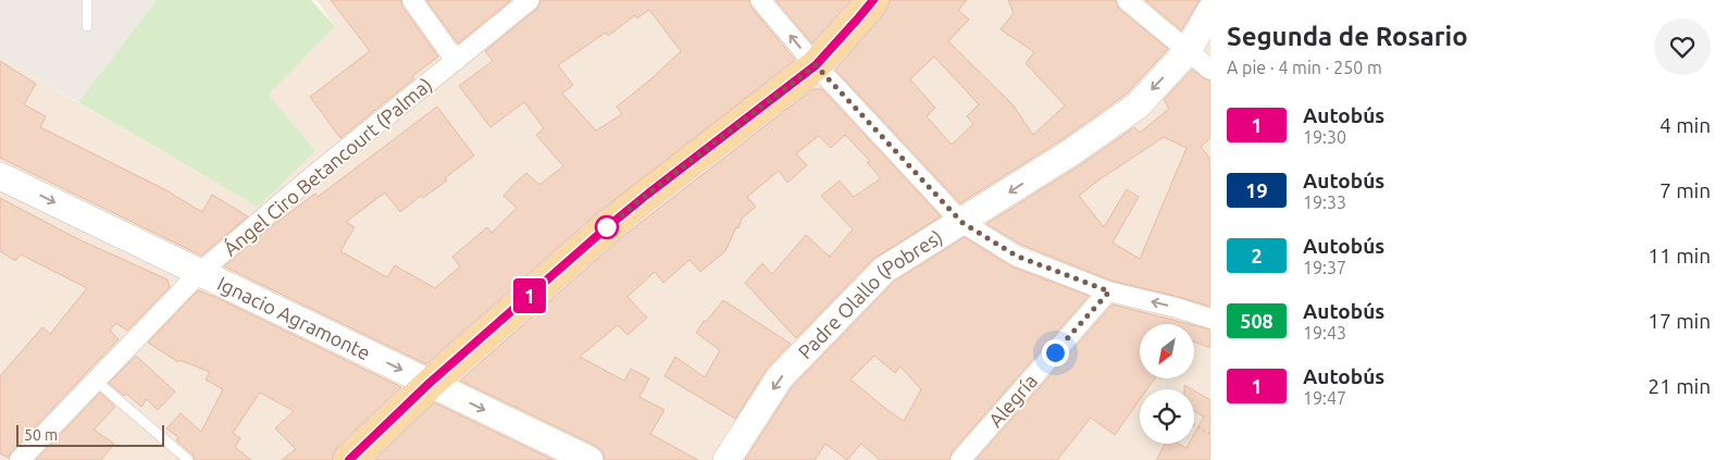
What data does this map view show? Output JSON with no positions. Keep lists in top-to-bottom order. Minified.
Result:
{"streets":{"main road":["Padre Olallo (Pobres)","Ignacio Agramonte"],"street":["Ángel Ciro Betancourt (Palma)","Alegría"]},"crossings":[["Ángel Ciro Betancourt (Palma)","Ignacio Agramonte"]],"one_way":["Ignacio Agramonte"],"lines":["bus line 1"],"scale_bar":"50 m","north":"bottom left","page":{"on_map":"1","heading":["Segunda de Rosario","A pie · 4 min · 250 m"],"list":[{"mark":"1","name":"Autobús","note":"19:30","value":"4 min"},{"mark":"19","name":"Autobús","note":"19:33","value":"7 min"},{"mark":"2","name":"Autobús","note":"19:37","value":"11 min"},{"mark":"508","name":"Autobús","note":"19:43","value":"17 min"},{"mark":"1","name":"Autobús","note":"19:47","value":"21 min"}],"scale":"50 m"}}
